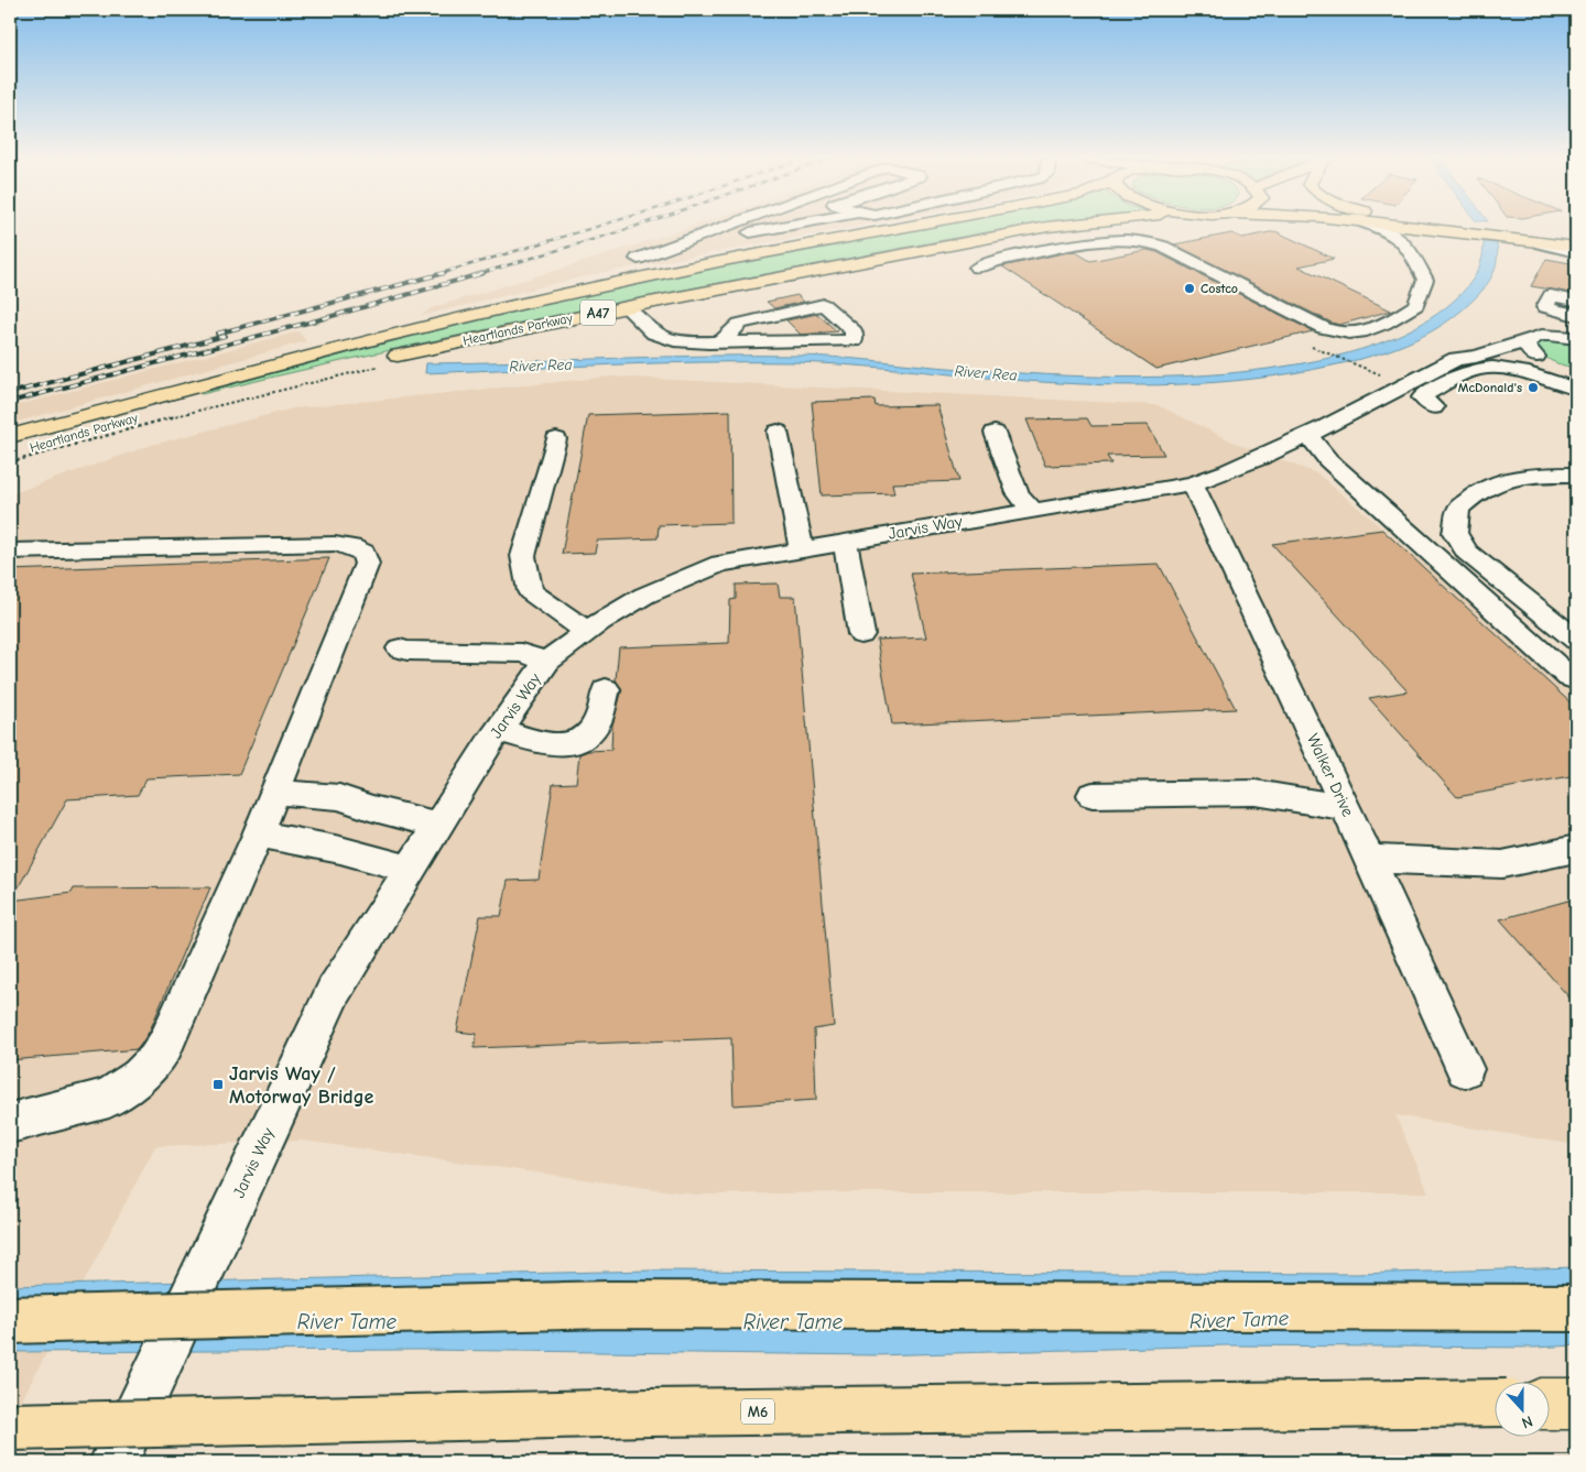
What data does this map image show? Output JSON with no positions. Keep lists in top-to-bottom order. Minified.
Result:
{"streets":{"main road":["A47","Heartlands Parkway","M6"],"street":["Jarvis Way","Walker Drive"]},"crossings":[["Jarvis Way","Walker Drive"]],"water":["River Rea","River Tame"],"places":{"other":["Costco","McDonald's"],"transit":["Jarvis Way / Motorway Bridge"]},"north":"bottom"}
